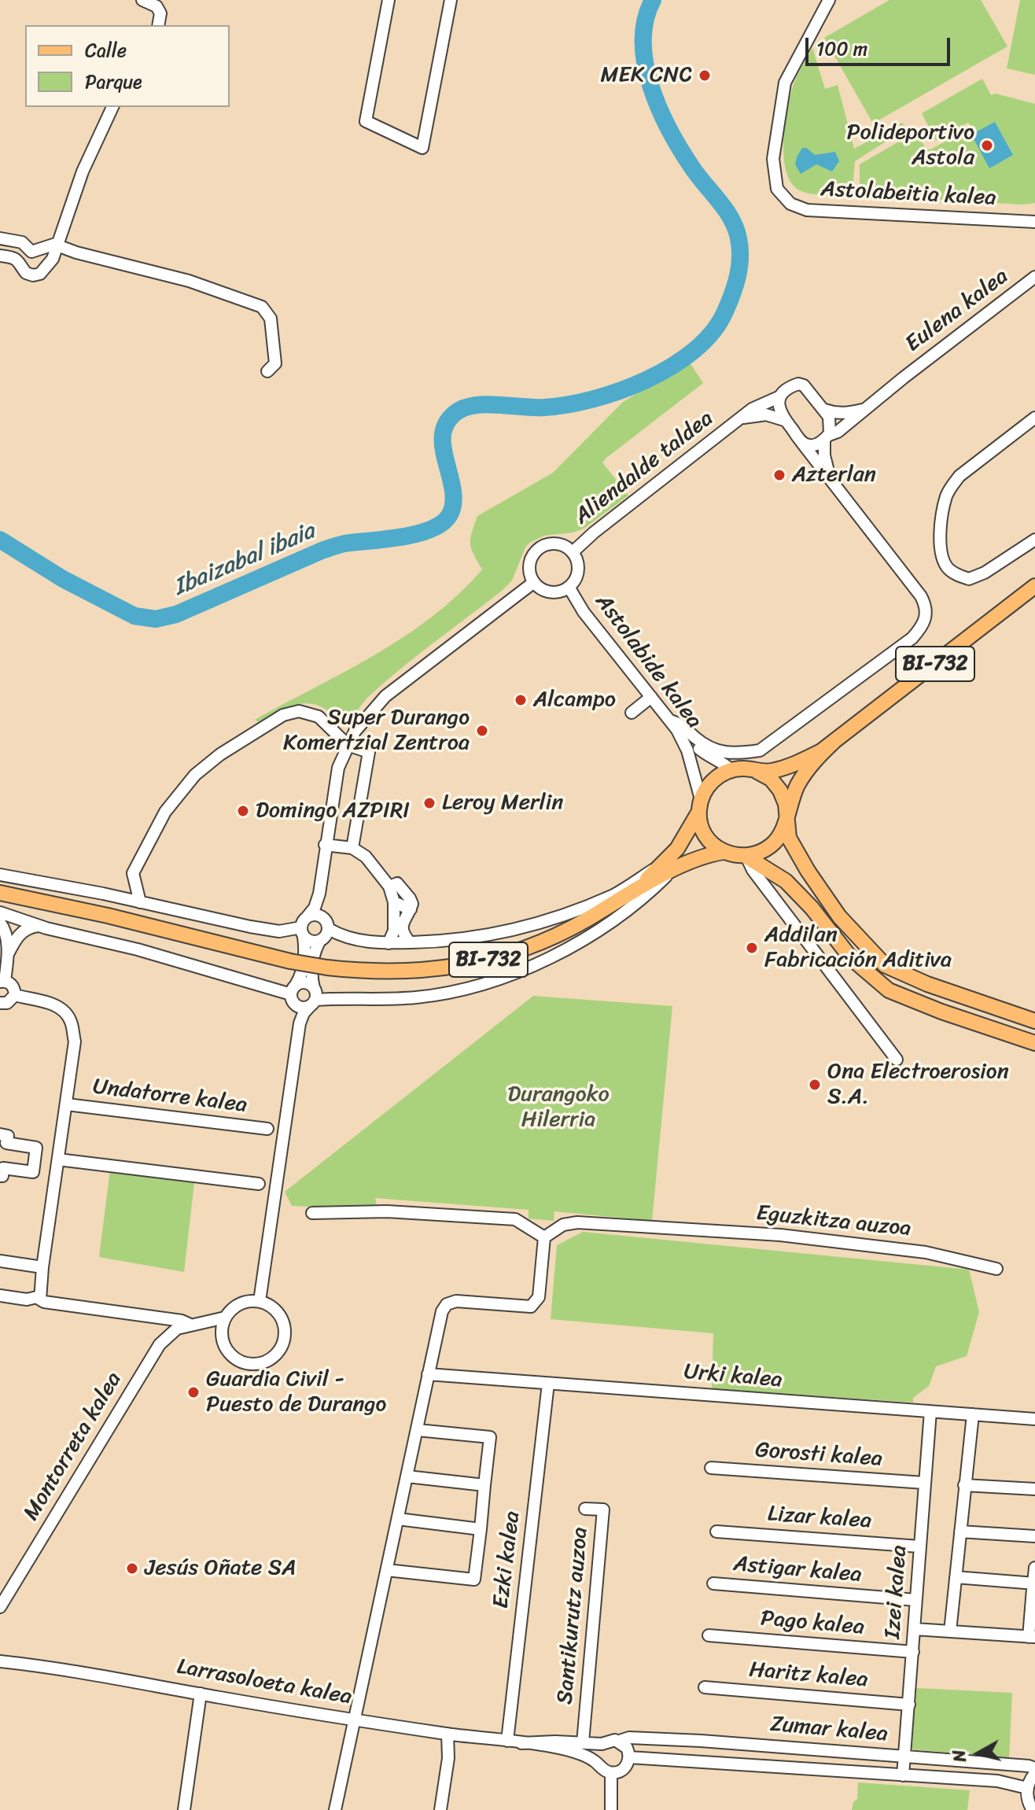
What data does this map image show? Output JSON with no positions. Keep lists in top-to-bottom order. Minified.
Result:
{"streets":{"main road":["BI-732"],"street":["Astolabeitia kalea","Eulena kalea","Aliendalde taldea","Astolabide kalea","Undatorre kalea","Eguzkitza auzoa","Urki kalea","Montorreta kalea","Gorosti kalea","Lizar kalea","Ezki kalea","Astigar kalea","Izei kalea","Santikurutz auzoa","Pago kalea","Haritz kalea","Larrasoloeta kalea","Zumar kalea"]},"crossings":[["Aliendalde taldea","Astolabide kalea"],["Astolabide kalea","BI-732"],["Urki kalea","Ezki kalea"],["Urki kalea","Izei kalea"],["Gorosti kalea","Izei kalea"],["Lizar kalea","Izei kalea"],["Ezki kalea","Larrasoloeta kalea"],["Astigar kalea","Izei kalea"],["Izei kalea","Pago kalea"],["Izei kalea","Haritz kalea"],["Izei kalea","Zumar kalea"]],"water":["Ibaizabal ibaia"],"parks":["Durangoko Hilerria"],"places":["MEK CNC","Polideportivo Astola","Azterlan","Alcampo","Super Durango Komertzial Zentroa","Leroy Merlin","Domingo AZPIRI","Addilan Fabricación Aditiva","Ona Electroerosion S.A.","Guardia Civil - Puesto de Durango","Jesús Oñate SA"],"legend":["Calle","Parque"],"scale_bar":"100 m","north":"left"}
